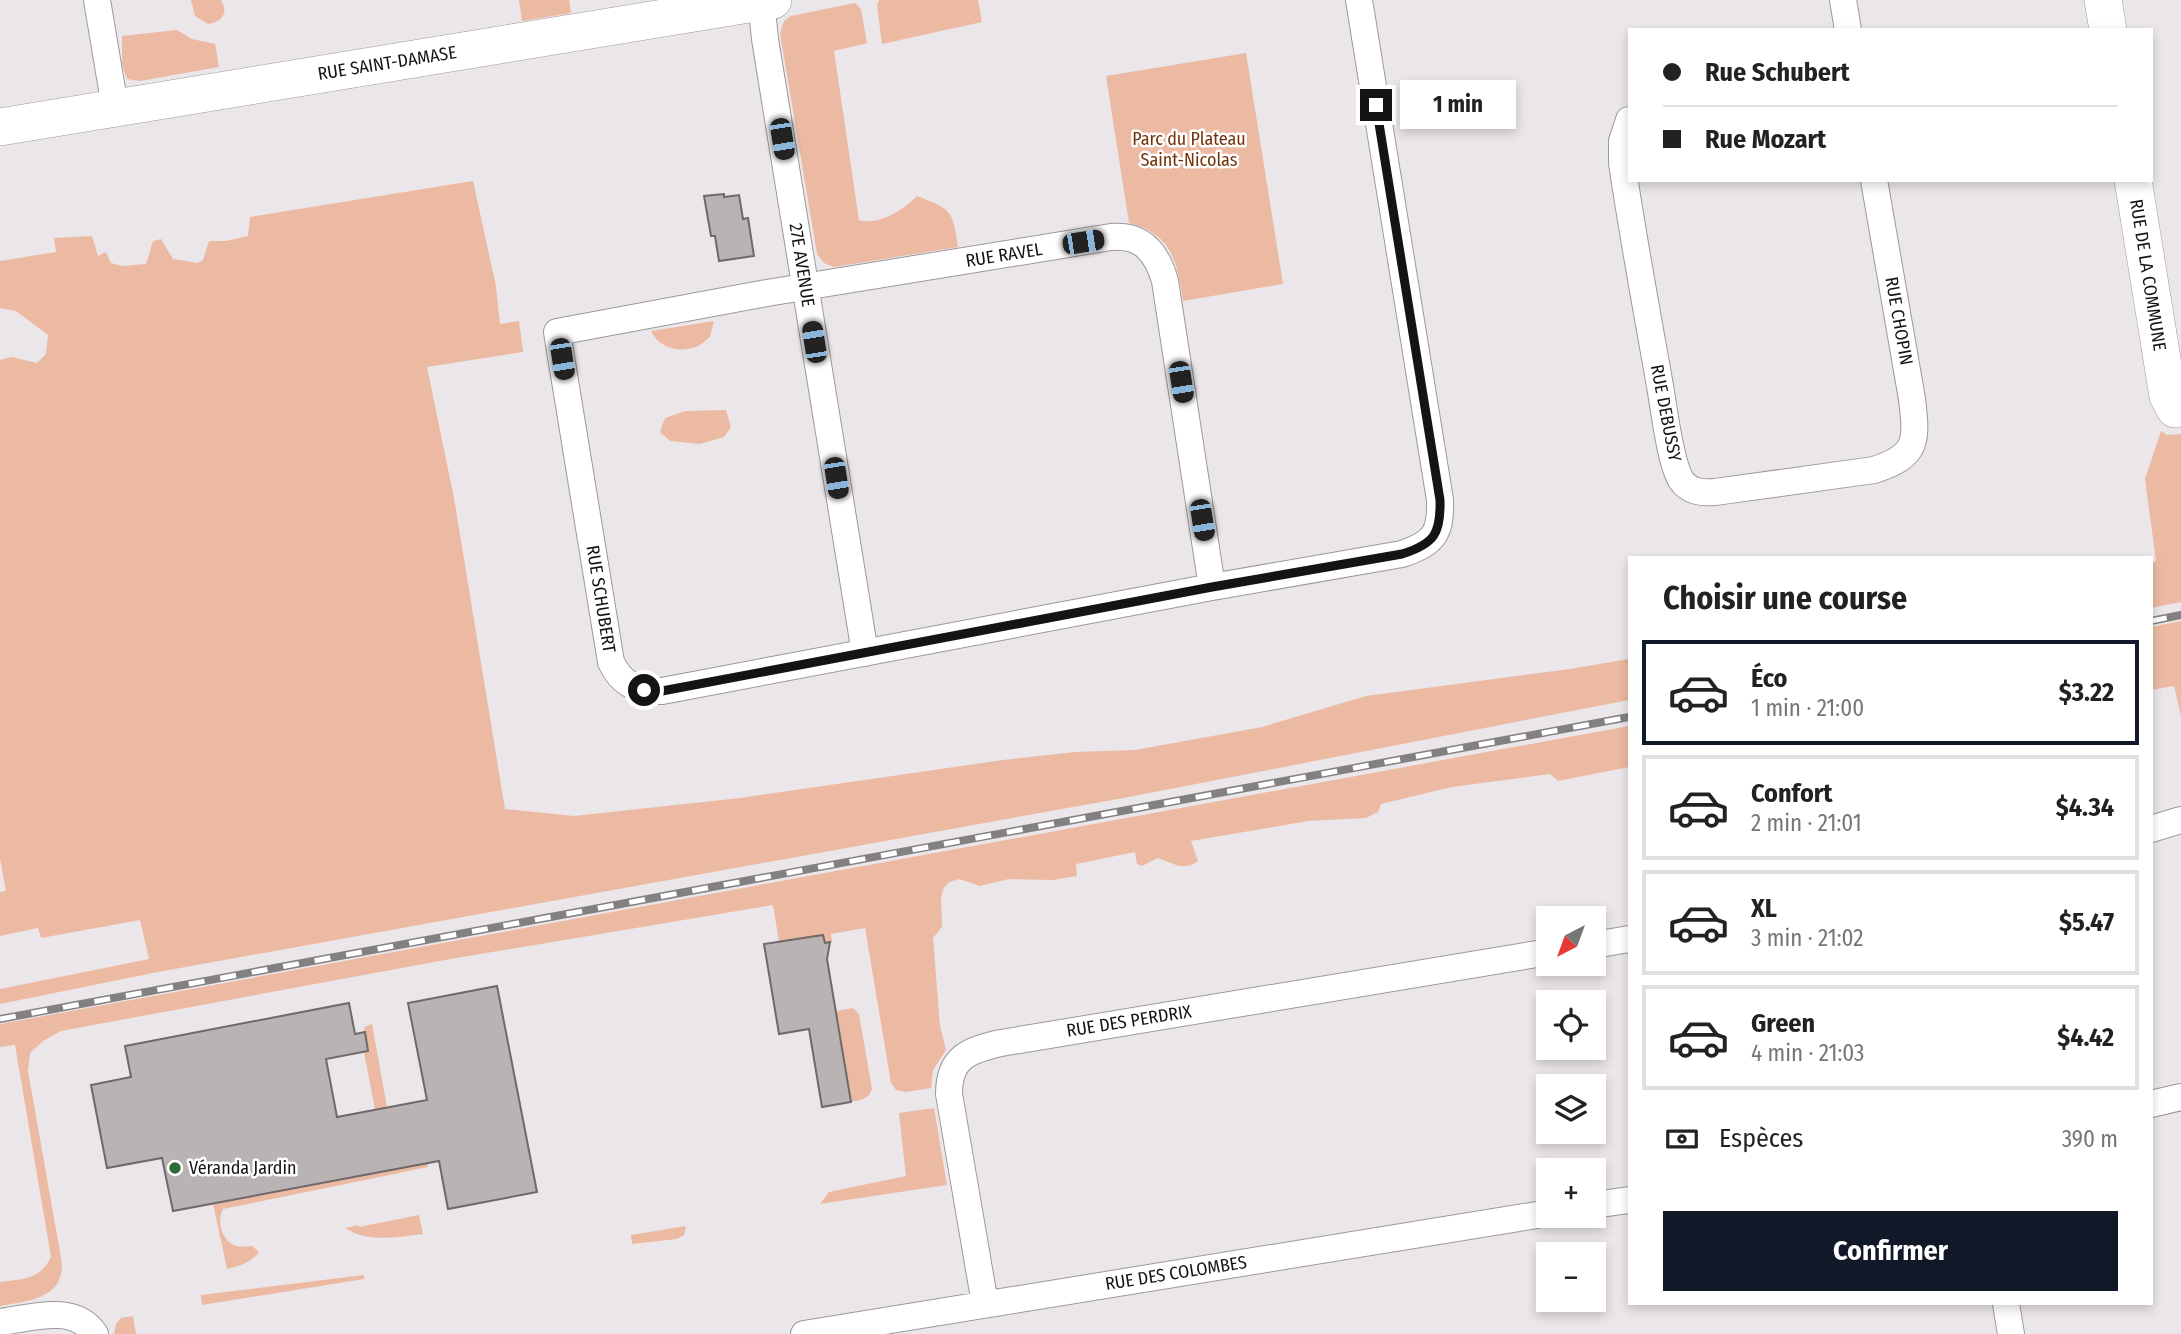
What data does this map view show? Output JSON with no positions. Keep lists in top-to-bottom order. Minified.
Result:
{"streets":{"street":["RUE SAINT-DAMASE","RUE RAVEL","27E AVENUE","RUE DE LA COMMUNE","RUE CHOPIN","RUE DEBUSSY","RUE SCHUBERT","RUE DES PERDRIX","RUE DES COLOMBES"]},"crossings":[["RUE SAINT-DAMASE","27E AVENUE"],["RUE RAVEL","27E AVENUE"],["RUE RAVEL","RUE SCHUBERT"],["27E AVENUE","RUE SCHUBERT"],["RUE CHOPIN","RUE DEBUSSY"],["RUE DES PERDRIX","RUE DES COLOMBES"]],"parks":["Parc du Plateau Saint-Nicolas"],"places":["Véranda Jardin"],"north":"bottom left","page":{"banner":["Rue Schubert","Rue Mozart"],"bubble":"1 min","heading":"Choisir une course","list":[{"name":"Éco","note":"1 min · 21:00","value":"$3.22"},{"name":"Confort","note":"2 min · 21:01","value":"$4.34"},{"name":"XL","note":"3 min · 21:02","value":"$5.47"},{"name":"Green","note":"4 min · 21:03","value":"$4.42"}],"map_buttons":["+","−"],"pay":["Espèces","390 m"],"buttons":"Confirmer"}}
